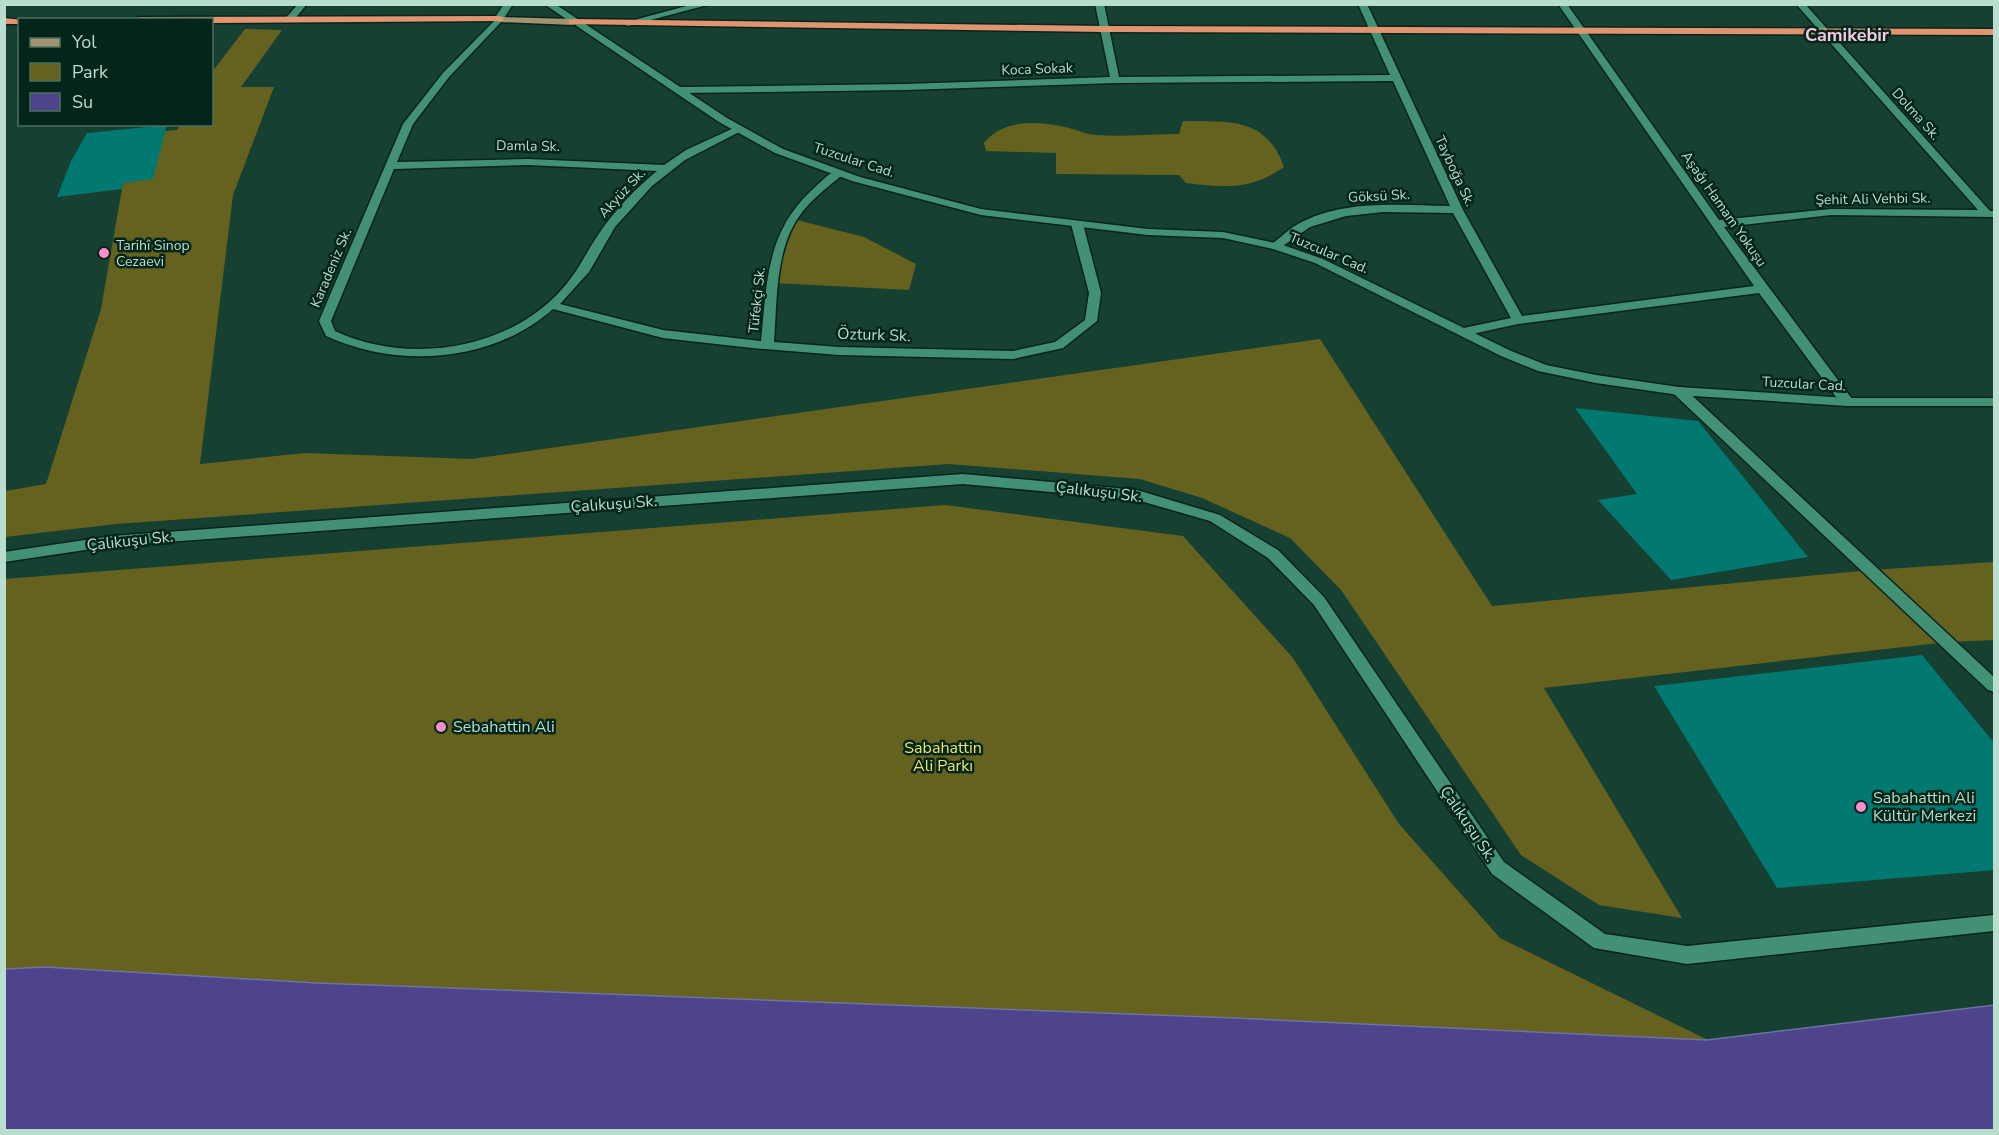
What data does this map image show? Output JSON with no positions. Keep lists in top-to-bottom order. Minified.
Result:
{"streets":{"street":["Koca Sokak","Dolma Sk.","Damla Sk.","Tuzcular Cad.","Tayboğa Sk.","Akyüz Sk.","Göksü Sk.","Şehit Ali Vehbi Sk.","Aşağı Hamam Yokuşu","Karadeniz Sk.","Tüfekçi Sk.","Özturk Sk.","Çalıkuşu Sk."]},"crossings":[["Koca Sokak","Tuzcular Cad."],["Koca Sokak","Tayboğa Sk."],["Dolma Sk.","Şehit Ali Vehbi Sk."],["Damla Sk.","Akyüz Sk."],["Damla Sk.","Karadeniz Sk."],["Tuzcular Cad.","Akyüz Sk."],["Tuzcular Cad.","Göksü Sk."],["Tuzcular Cad.","Aşağı Hamam Yokuşu"],["Tuzcular Cad.","Tüfekçi Sk."],["Tuzcular Cad.","Özturk Sk."],["Tayboğa Sk.","Göksü Sk."],["Akyüz Sk.","Karadeniz Sk."],["Akyüz Sk.","Özturk Sk."],["Şehit Ali Vehbi Sk.","Aşağı Hamam Yokuşu"],["Karadeniz Sk.","Özturk Sk."],["Tüfekçi Sk.","Özturk Sk."]],"districts":["Camikebir"],"parks":["Sabahattin Ali Parkı"],"places":["Tarihî Sinop Cezaevi","Sebahattin Ali","Sabahattin Ali Kültür Merkezi"],"legend":["Yol","Park","Su"]}
